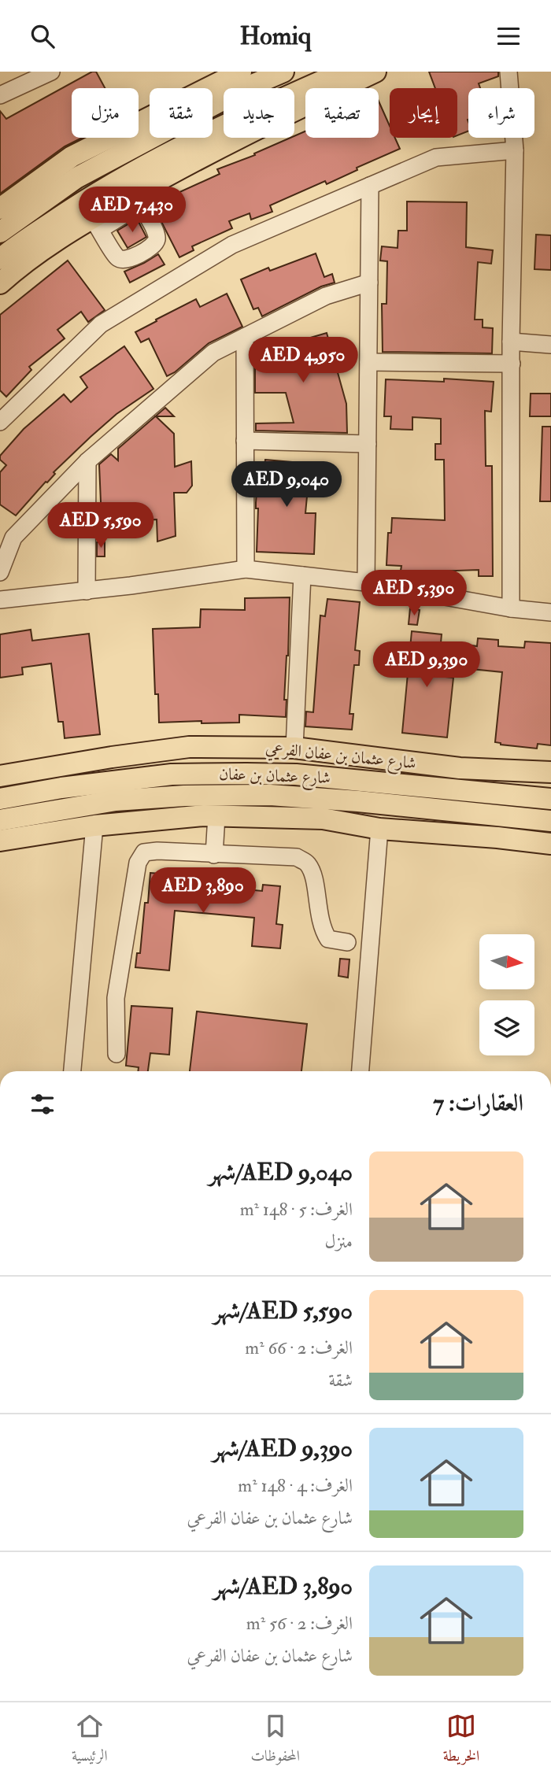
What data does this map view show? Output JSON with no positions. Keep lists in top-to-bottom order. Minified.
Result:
{"streets":{"main road":["شارع عثمان بن عفان الفرعي","شارع عثمان بن عفان"]},"north":"right","page":{"header":"Homiq","chip":["شراء","إيجار","تصفية","جديد","شقة","منزل"],"price":["AED 7,430","AED 4,950","AED 9,040","AED 5,590","AED 5,390","AED 9,390","AED 3,890"],"heading":"العقارات: 7","list":[{"name":"AED 9,040/شهر","note":"الغرف: 5 · 148 m² · منزل"},{"name":"AED 5,590/شهر","note":"الغرف: 2 · 66 m² · شقة"},{"name":"AED 9,390/شهر","note":"الغرف: 4 · 148 m² · شارع عثمان بن عفان الفرعي"},{"name":"AED 3,890/شهر","note":"الغرف: 2 · 56 m² · شارع عثمان بن عفان الفرعي"}],"tabs":["الخريطة","المحفوظات","الرئيسية"]}}
